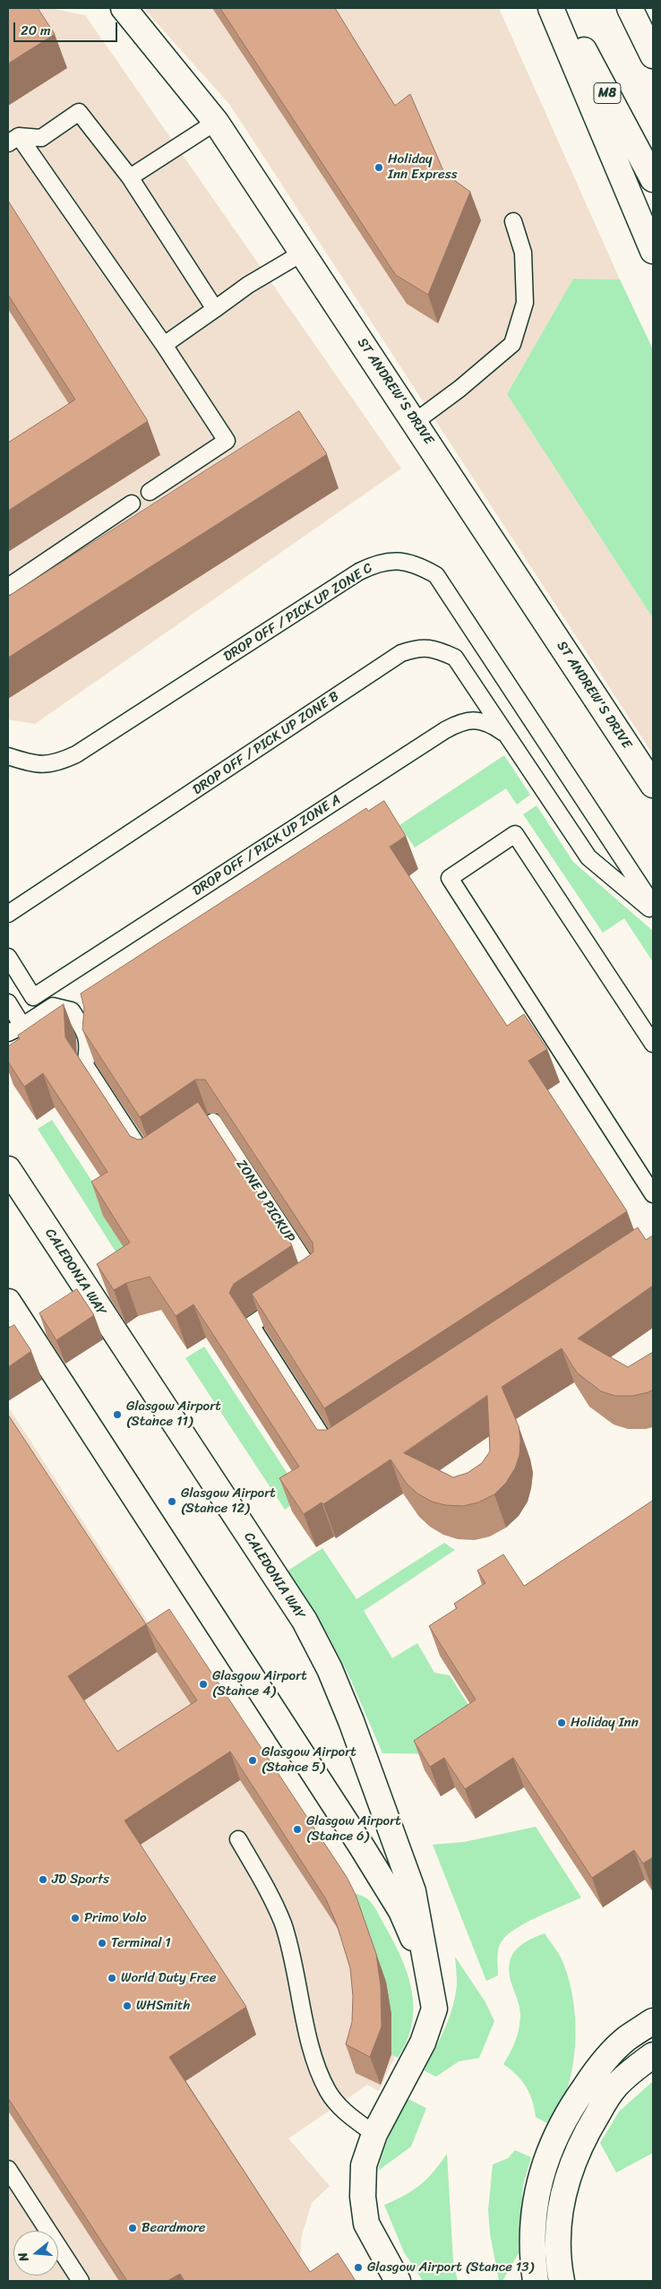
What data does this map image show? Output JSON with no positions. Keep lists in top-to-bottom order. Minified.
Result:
{"streets":{"main road":["M8","ST ANDREW'S DRIVE","CALEDONIA WAY"],"lane":["DROP OFF / PICK UP ZONE C","DROP OFF / PICK UP ZONE B","DROP OFF / PICK UP ZONE A","ZONE D PICKUP"]},"crossings":[["DROP OFF / PICK UP ZONE B","DROP OFF / PICK UP ZONE A"]],"places":["Holiday Inn Express","Glasgow Airport (Stance 11)","Glasgow Airport (Stance 12)","Glasgow Airport (Stance 4)","Holiday Inn","Glasgow Airport (Stance 5)","Glasgow Airport (Stance 6)","JD Sports","Primo Volo","Terminal 1","World Duty Free","WHSmith","Beardmore","Glasgow Airport (Stance 13)"],"scale_bar":"20 m","north":"left"}
